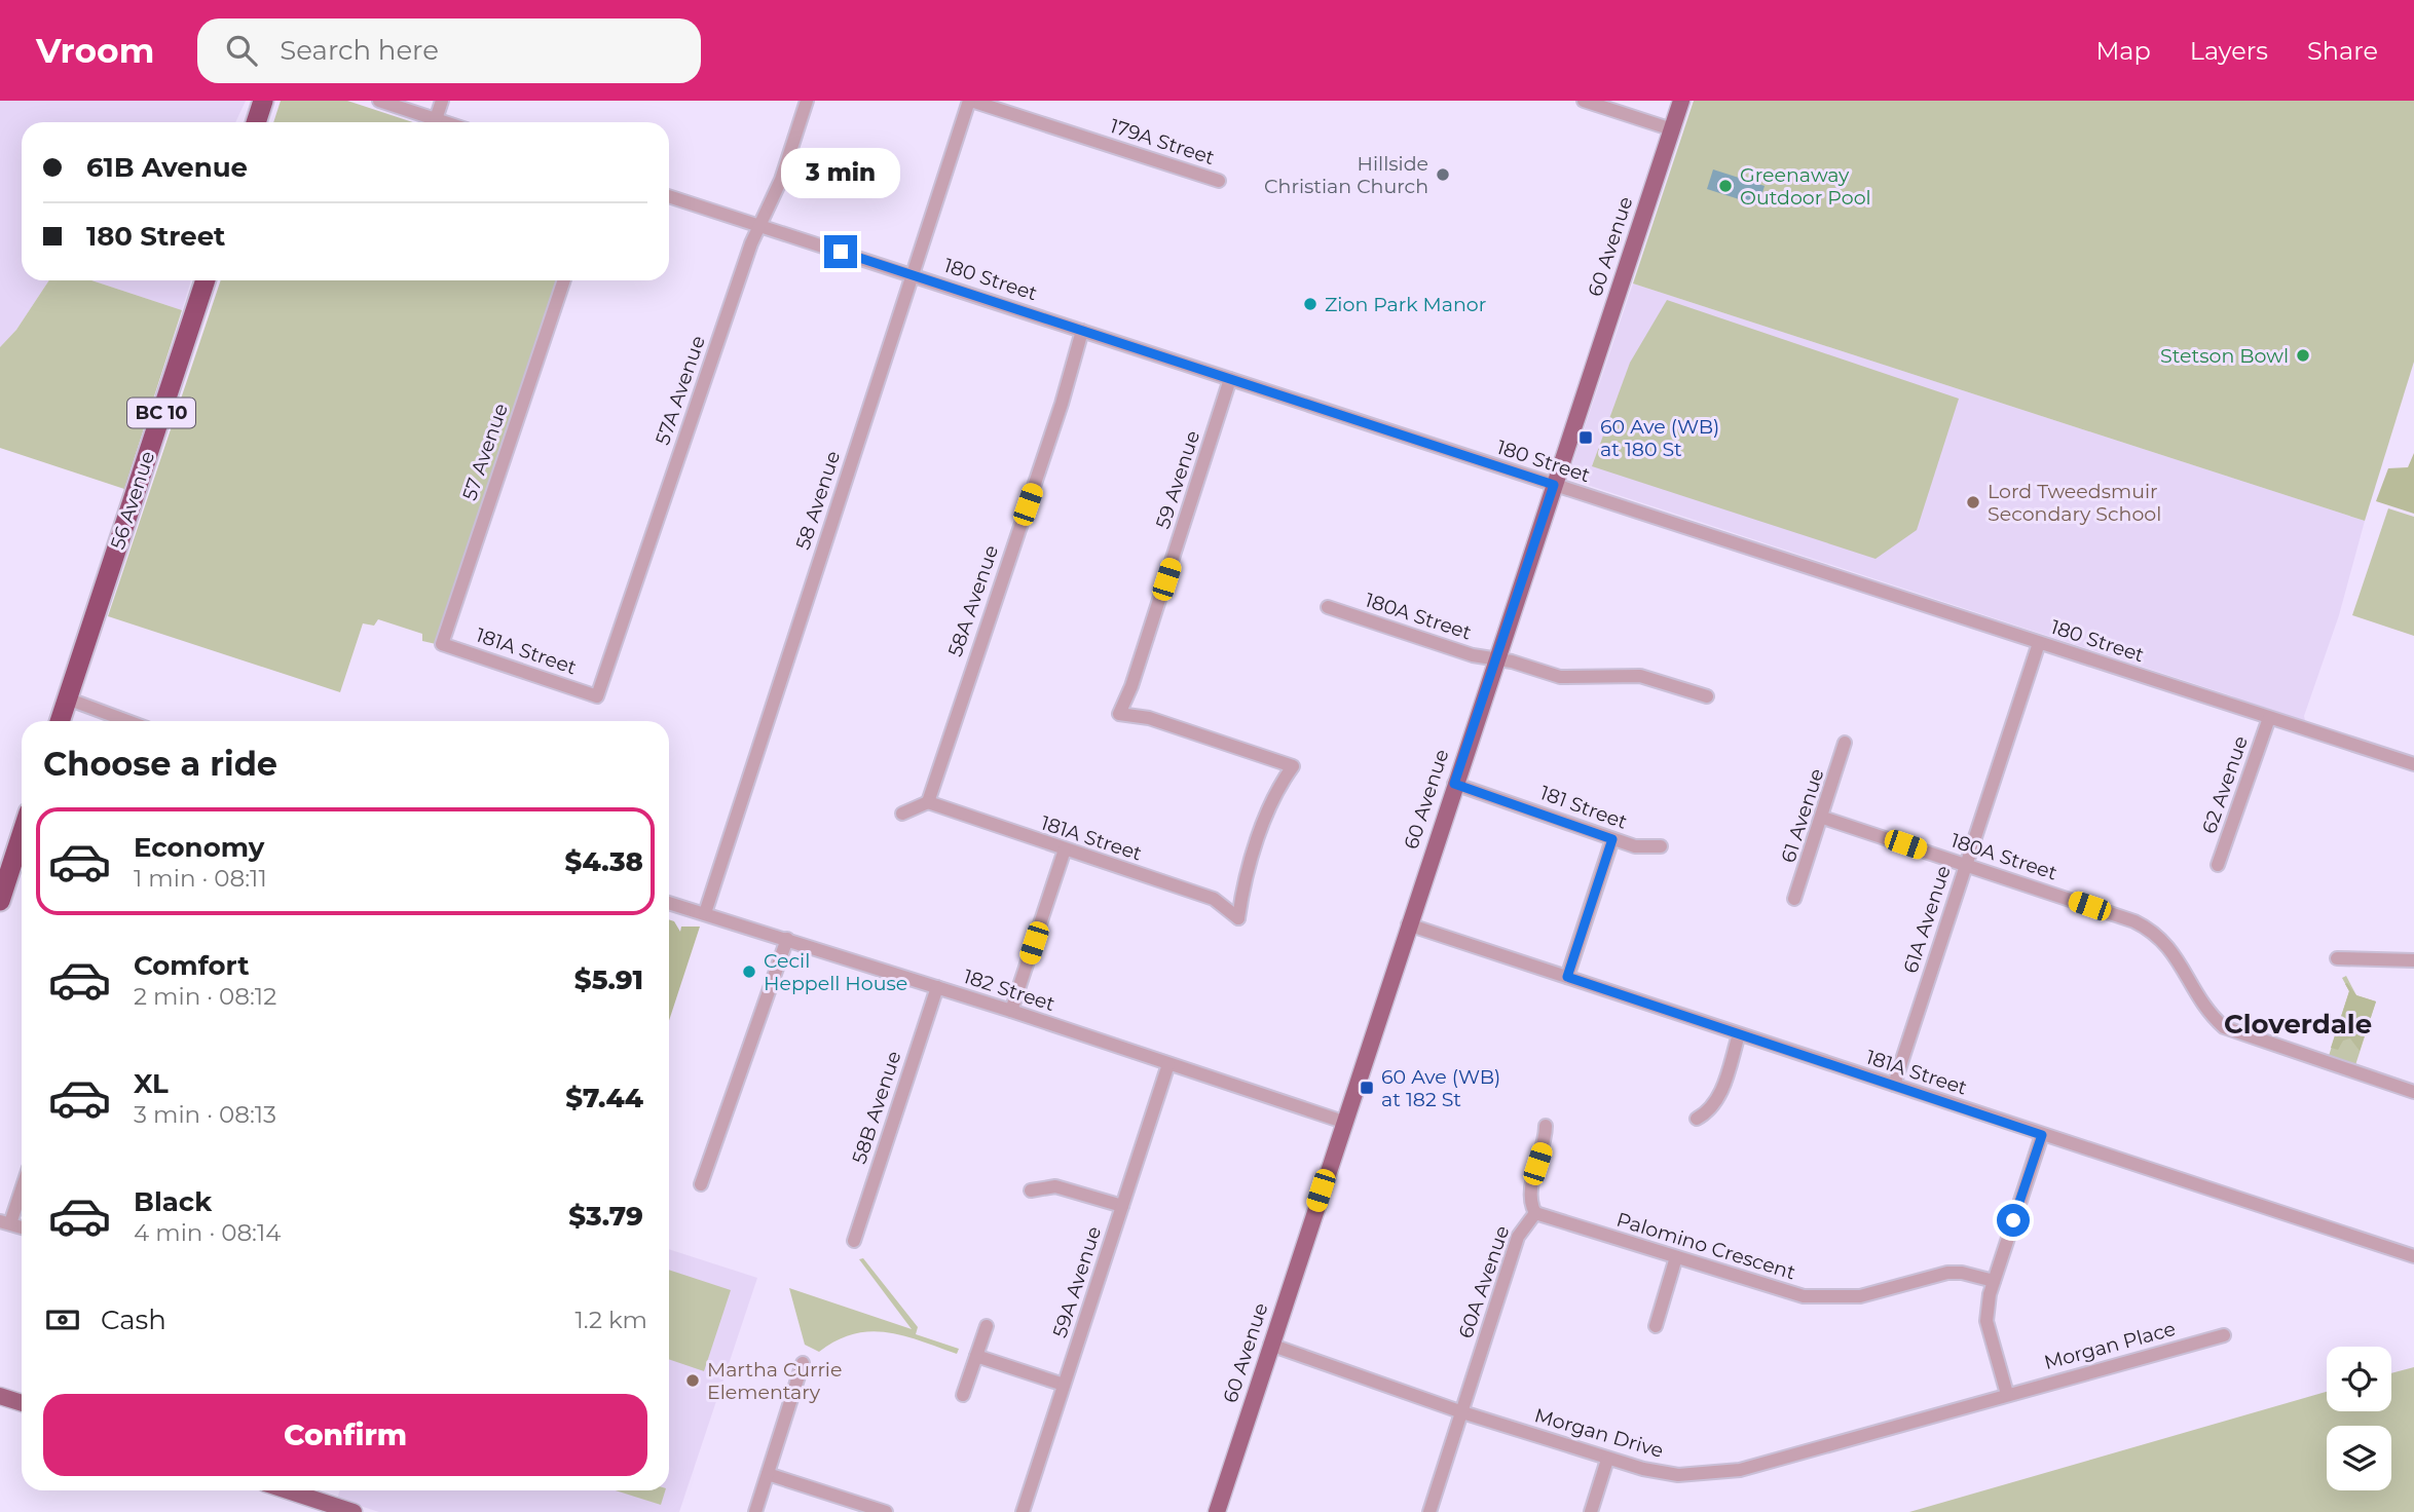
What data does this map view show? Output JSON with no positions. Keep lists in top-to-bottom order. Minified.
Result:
{"streets":{"highway":["BC 10","56 Avenue"],"main road":["60 Avenue"],"street":["179A Street","180 Street","57A Avenue","57 Avenue","59 Avenue","58 Avenue","58A Avenue","180A Street","181A Street","62 Avenue","181 Street","61 Avenue","61A Avenue","182 Street","58B Avenue","Palomino Crescent","59A Avenue","60A Avenue","Morgan Place","Morgan Drive"]},"crossings":[["179A Street","58 Avenue"],["60 Avenue","180 Street"],["60 Avenue","180A Street"],["60 Avenue","181A Street"],["60 Avenue","181 Street"],["60 Avenue","182 Street"],["60 Avenue","Morgan Drive"],["180 Street","57A Avenue"],["180 Street","59 Avenue"],["180 Street","58 Avenue"],["180 Street","58A Avenue"],["180 Street","62 Avenue"],["180 Street","61A Avenue"],["57A Avenue","181A Street"],["57 Avenue","181A Street"],["59 Avenue","181A Street"],["58 Avenue","182 Street"],["58A Avenue","181A Street"],["180A Street","61 Avenue"],["180A Street","61A Avenue"],["181A Street","61A Avenue"],["182 Street","58B Avenue"],["182 Street","59A Avenue"],["Palomino Crescent","60A Avenue"],["60A Avenue","Morgan Drive"],["Morgan Place","Morgan Drive"]],"districts":["Cloverdale"],"places":{"other":["Hillside Christian Church","Greenaway Outdoor Pool","Zion Park Manor","Stetson Bowl","Lord Tweedsmuir Secondary School","Cecil Heppell House","Martha Currie Elementary"],"transit":["60 Ave (WB) at 180 St","60 Ave (WB) at 182 St"]},"page":{"header":"Vroom","search":"Search here","nav":["Map","Layers","Share"],"banner":["61B Avenue","180 Street"],"bubble":"3 min","heading":"Choose a ride","list":[{"name":"Economy","note":"1 min · 08:11","value":"$4.38"},{"name":"Comfort","note":"2 min · 08:12","value":"$5.91"},{"name":"XL","note":"3 min · 08:13","value":"$7.44"},{"name":"Black","note":"4 min · 08:14","value":"$3.79"}],"pay":["Cash","1.2 km"],"buttons":"Confirm"}}
